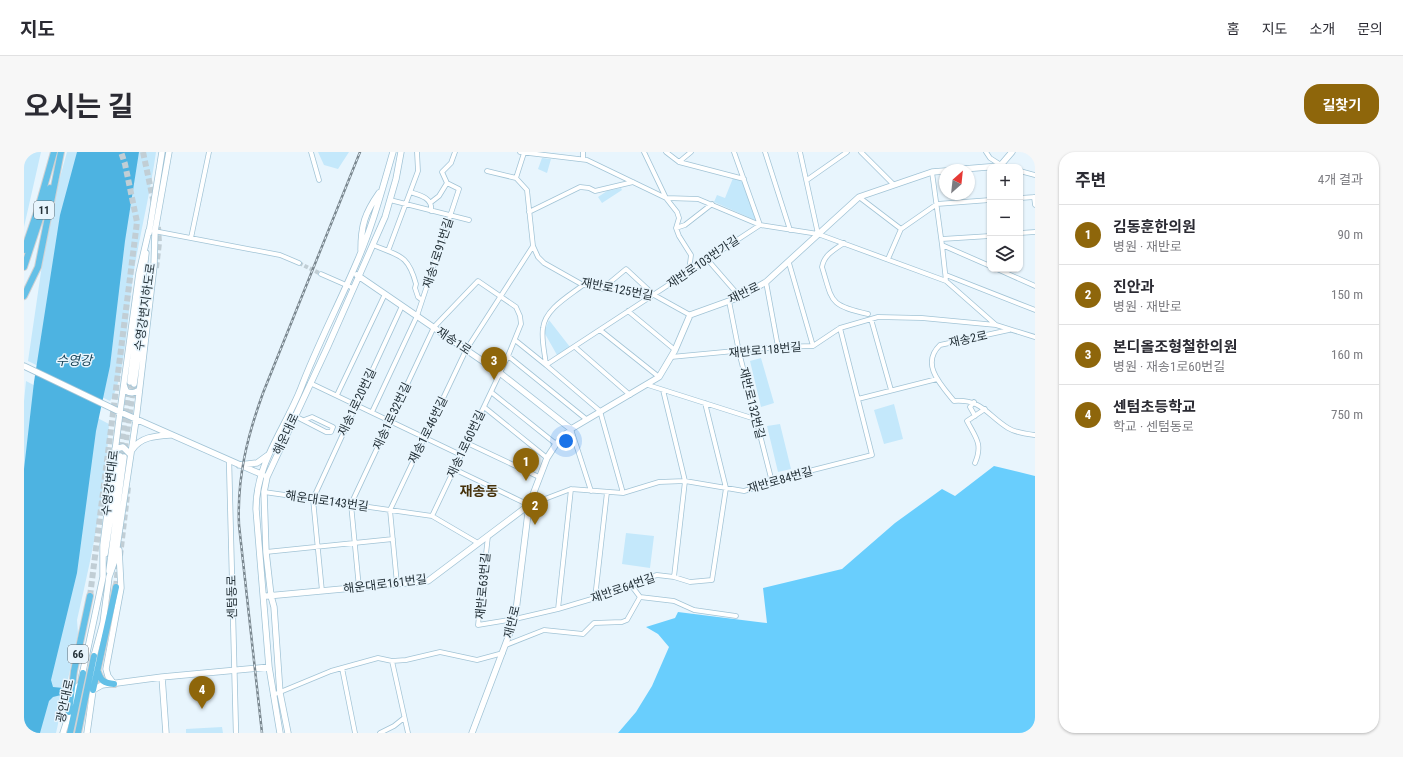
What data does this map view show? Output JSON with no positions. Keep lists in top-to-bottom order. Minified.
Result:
{"streets":{"highway":["11","66","광안대로"],"main road":["재반로","수영강변지하도로","재송1로","해운대로","수영강변대로","해운대로161번길"],"street":["재송1로91번길","재반로103번가길","재반로125번길","재송2로","재반로118번길","재송1로20번길","재반로132번길","재송1로32번길","재송1로46번길","재송1로60번길","재반로84번길","해운대로143번길","재반로63번길","재반로64번길","센텀동로"]},"crossings":[["재송1로91번길","재송1로"],["재반로103번가길","재반로125번길"],["재반로125번길","재반로"],["재반로125번길","재송1로46번길"],["재반로","재송1로"],["재반로","재반로118번길"],["재반로","재반로132번길"],["재반로","재반로84번길"],["재반로","해운대로161번길"],["재반로","재반로63번길"],["재반로","재반로64번길"],["수영강변지하도로","수영강변대로"],["재송1로","재송1로20번길"],["재송1로","재송1로32번길"],["재송1로","재송1로46번길"],["재송1로","해운대로"],["재송1로","재송1로60번길"],["재반로118번길","재반로132번길"],["재송1로20번길","해운대로143번길"],["재반로132번길","재반로84번길"],["재송1로32번길","재송1로46번길"],["재송1로32번길","재송1로60번길"],["재송1로32번길","해운대로143번길"],["재송1로46번길","재송1로60번길"],["재송1로46번길","해운대로143번길"],["해운대로","해운대로143번길"],["해운대로","해운대로161번길"],["재송1로60번길","해운대로143번길"],["재반로84번길","해운대로161번길"],["재반로84번길","재반로64번길"],["수영강변대로","66"],["수영강변대로","광안대로"],["해운대로143번길","해운대로161번길"],["해운대로161번길","재반로63번길"],["재반로63번길","재반로64번길"]],"districts":["재송동"],"water":["수영강"],"north":"top right","page":{"header":"지도","nav":["홈","지도","소개","문의"],"title":"오시는 길","buttons":"길찾기","heading":["주변","4개 결과"],"map_buttons":["+","−"],"list":[{"mark":"1","name":"김동훈한의원","note":"병원 · 재반로","value":"90 m"},{"mark":"2","name":"진안과","note":"병원 · 재반로","value":"150 m"},{"mark":"3","name":"본디올조형철한의원","note":"병원 · 재송1로60번길","value":"160 m"},{"mark":"4","name":"센텀초등학교","note":"학교 · 센텀동로","value":"750 m"}],"pins":["3","1","2","4"]}}
